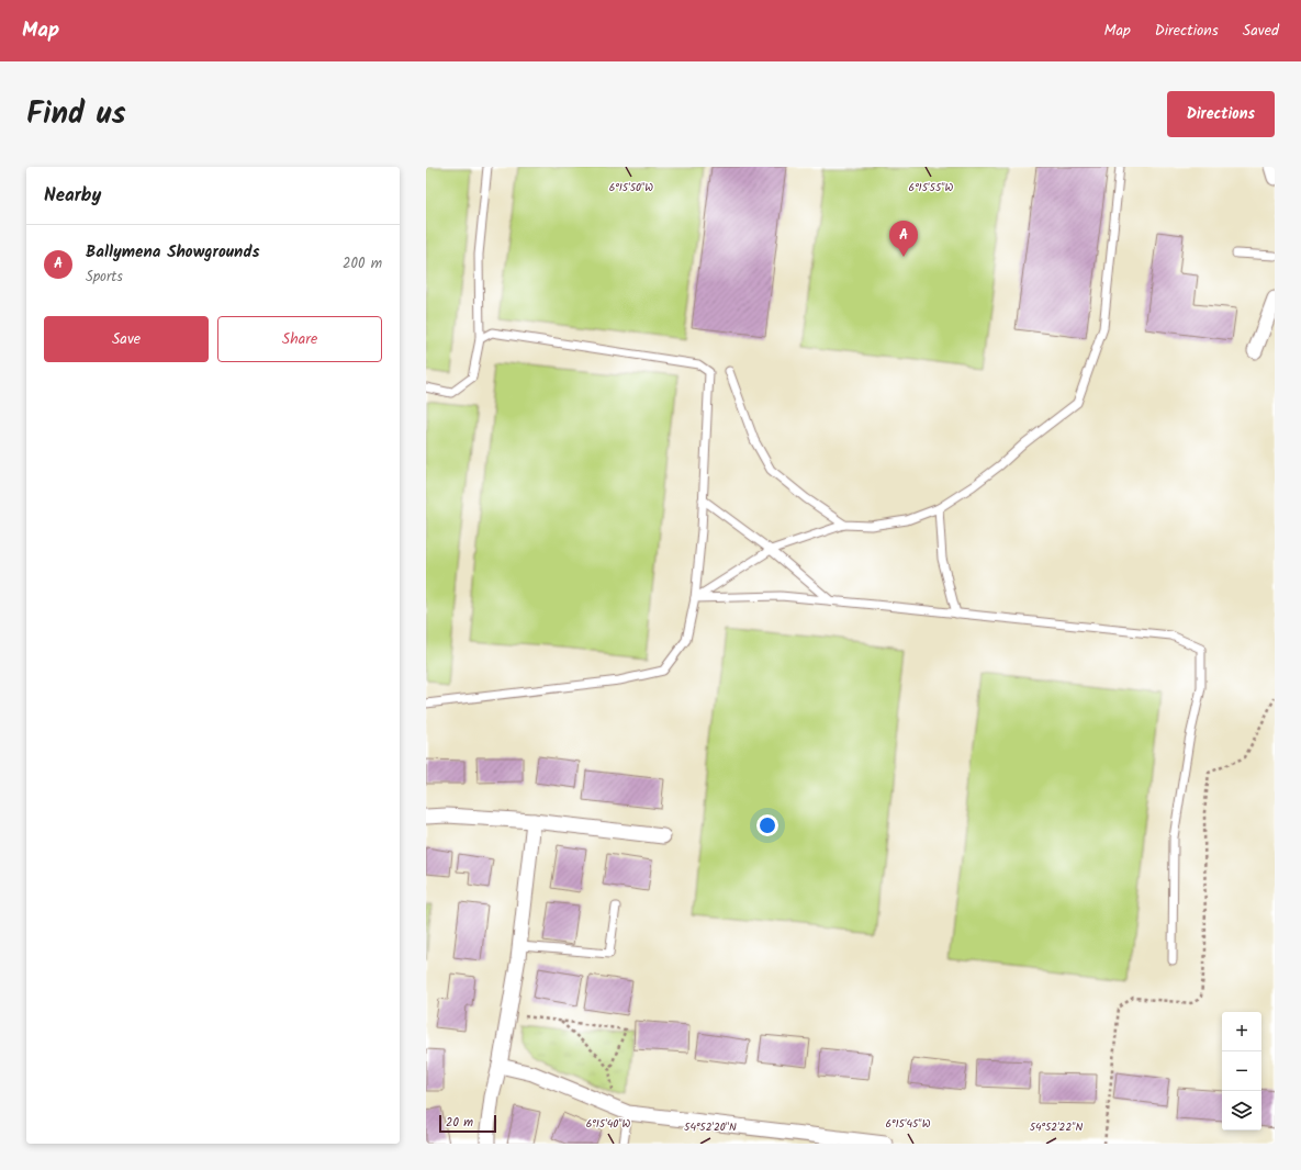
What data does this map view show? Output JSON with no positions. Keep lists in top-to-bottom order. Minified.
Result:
{"scale_bar":"20 m","page":{"header":"Map","nav":["Map","Directions","Saved"],"title":"Find us","buttons":["Directions",["Save","Share"]],"heading":"Nearby","pins":"A","list":[{"mark":"A","name":"Ballymena Showgrounds","note":"Sports","value":"200 m"}],"map_buttons":["+","−"],"scale":"20 m"},"coordinates":["6°15'50\"W","6°15'55\"W","6°15'40\"W","6°15'45\"W","54°52'20\"N","54°52'22\"N"]}
